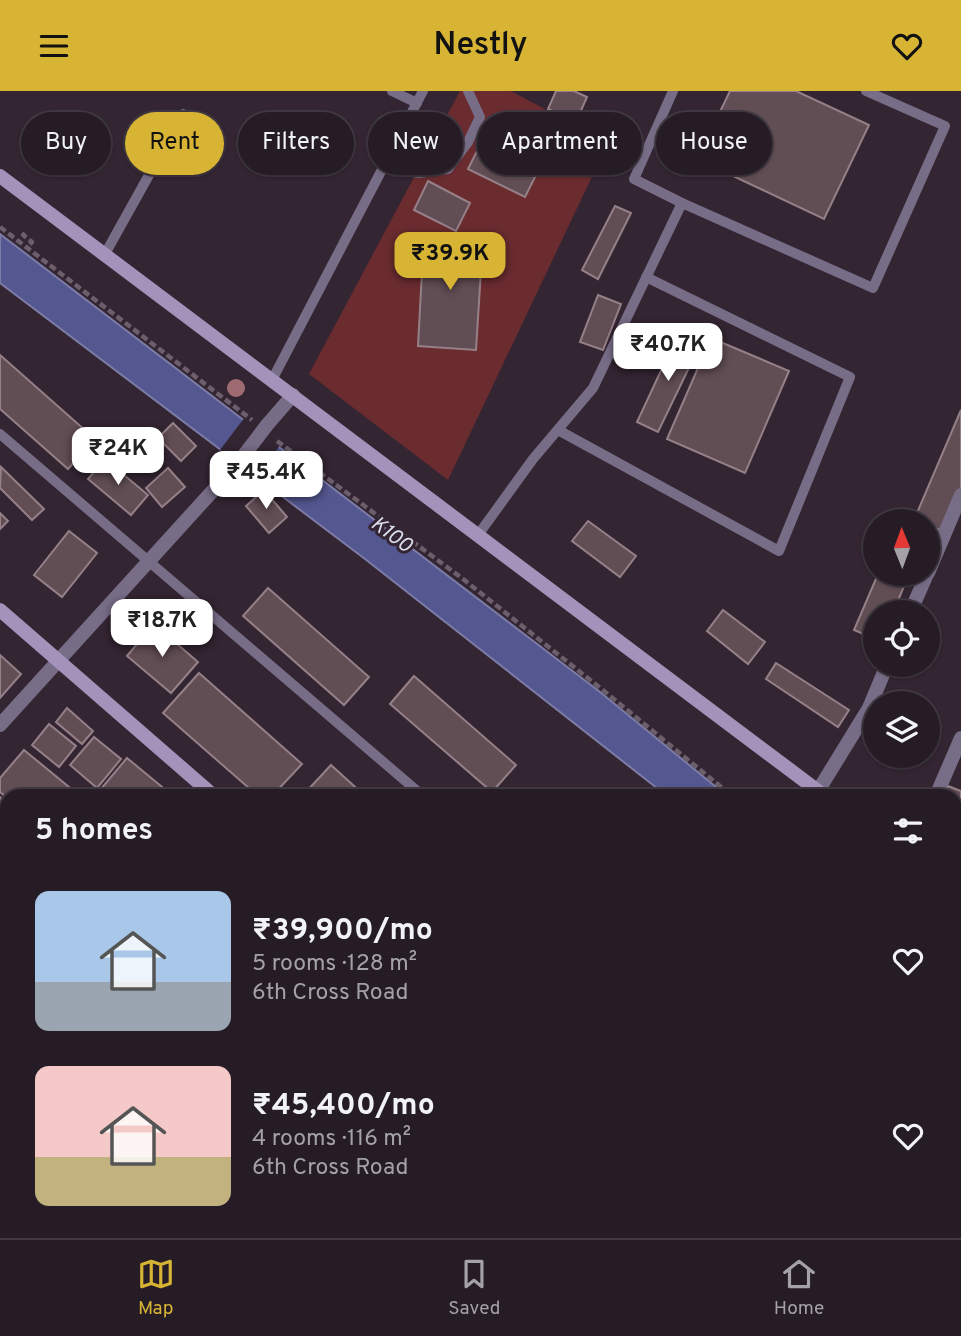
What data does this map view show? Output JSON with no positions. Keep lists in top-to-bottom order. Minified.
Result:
{"water":["K100"],"north":"top","page":{"header":"Nestly","chip":["Buy","Rent","Filters","New","Apartment","House"],"price":["₹39.9K","₹40.7K","₹24K","₹45.4K","₹18.7K"],"heading":"5 homes","list":[{"name":"₹39,900/mo","note":"5 rooms · 128 m² · 6th Cross Road"},{"name":"₹45,400/mo","note":"4 rooms · 116 m² · 6th Cross Road"}],"tabs":["Map","Saved","Home"]}}
